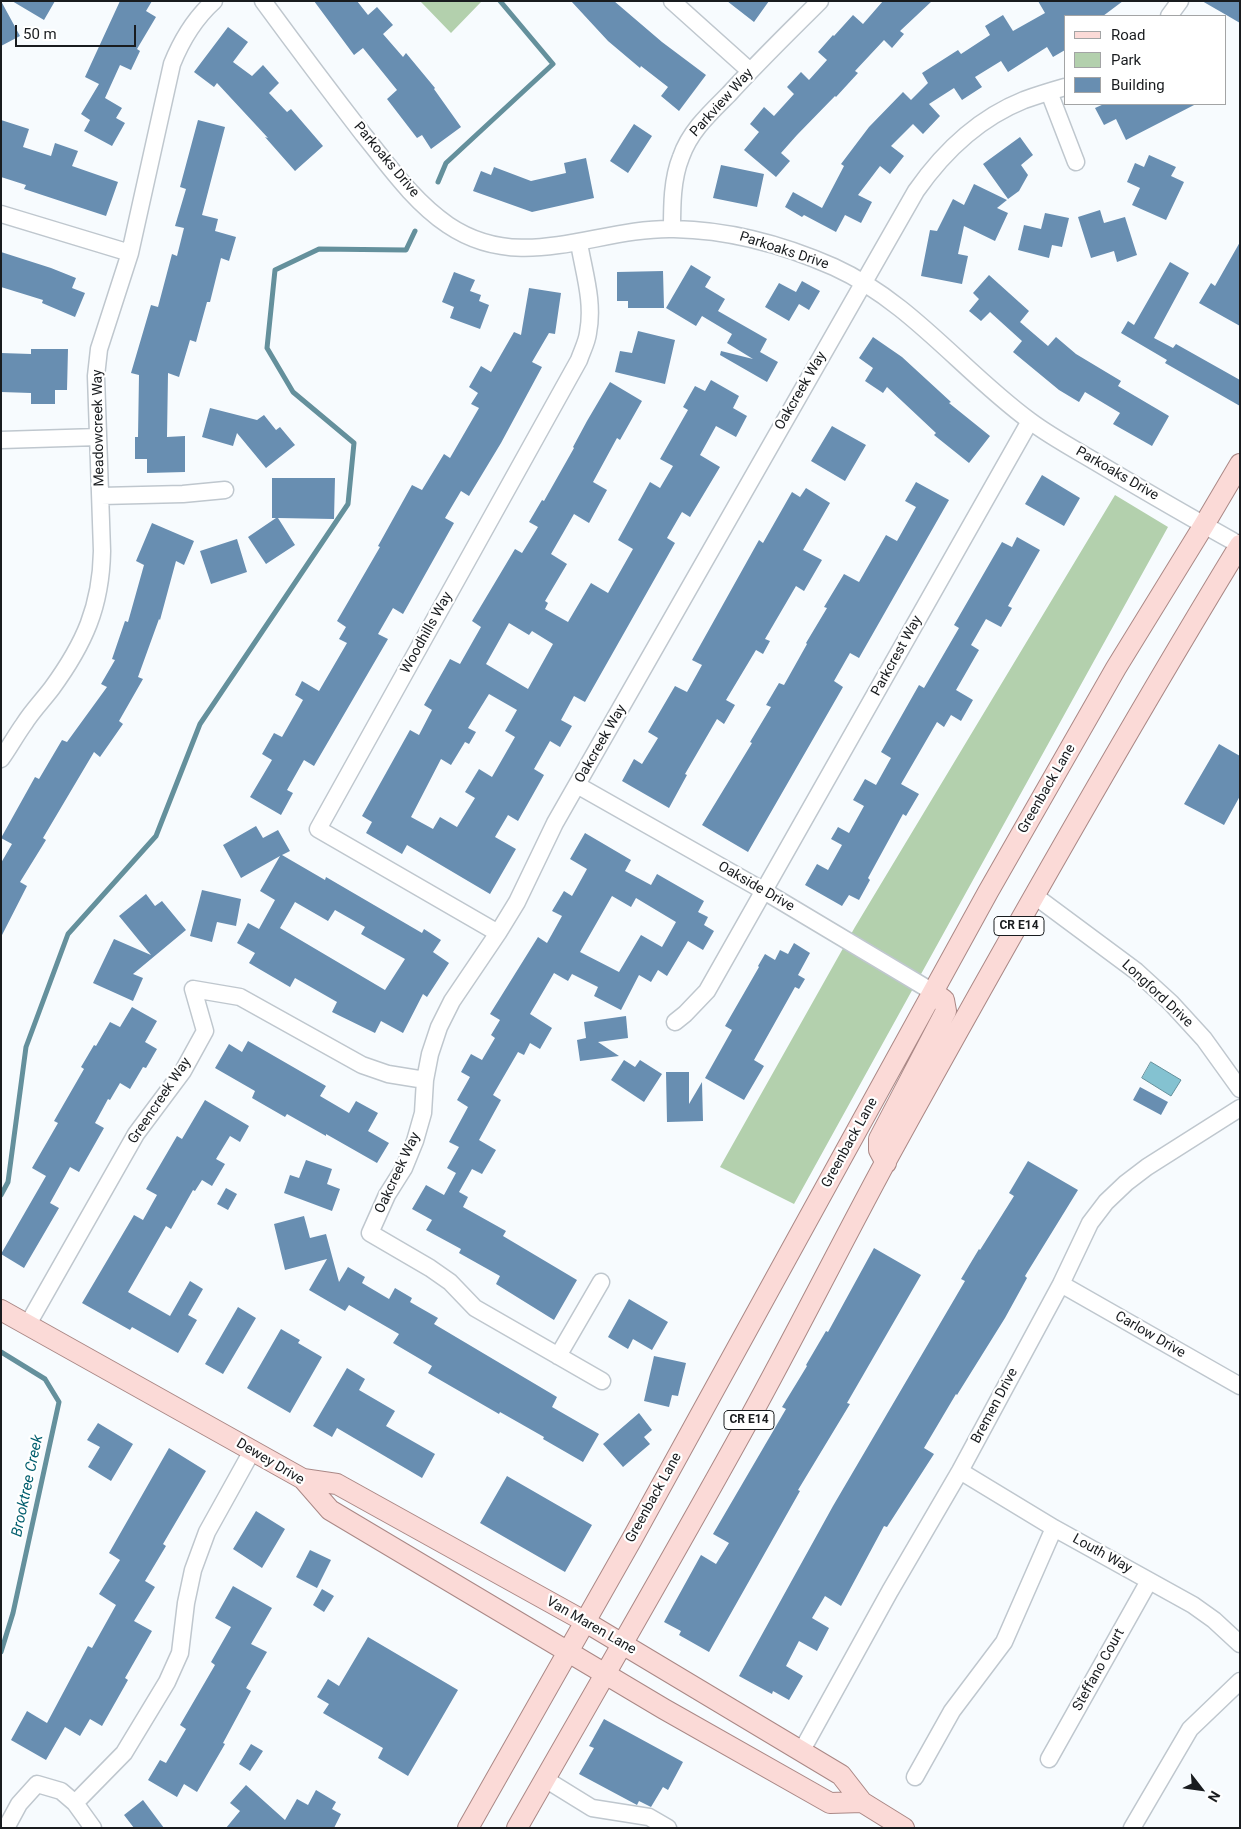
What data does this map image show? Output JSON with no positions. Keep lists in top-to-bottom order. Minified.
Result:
{"streets":{"main road":["Greenback Lane","CR E14","Dewey Drive","Van Maren Lane"],"street":["Parkview Way","Parkoaks Drive","Oakcreek Way","Meadowcreek Way","Woodhills Way","Parkcrest Way","Oakside Drive","Longford Drive","Greencreek Way","Carlow Drive","Bremen Drive","Louth Way","Steffano Court"]},"crossings":[["Parkview Way","Parkoaks Drive"],["Parkoaks Drive","Oakcreek Way"],["Parkoaks Drive","Woodhills Way"],["Parkoaks Drive","Parkcrest Way"],["Parkoaks Drive","Greenback Lane"],["Parkoaks Drive","CR E14"],["Oakcreek Way","Woodhills Way"],["Oakcreek Way","Oakside Drive"],["Oakcreek Way","Greencreek Way"],["Parkcrest Way","Oakside Drive"],["Greenback Lane","Oakside Drive"],["Greenback Lane","Dewey Drive"],["Greenback Lane","Van Maren Lane"],["CR E14","Longford Drive"],["CR E14","Dewey Drive"],["CR E14","Van Maren Lane"],["Greencreek Way","Dewey Drive"],["Carlow Drive","Bremen Drive"],["Bremen Drive","Louth Way"],["Bremen Drive","Van Maren Lane"],["Dewey Drive","Van Maren Lane"],["Louth Way","Steffano Court"]],"water":["Brooktree Creek"],"legend":["Road","Park","Building"],"scale_bar":"50 m","north":"bottom right"}
